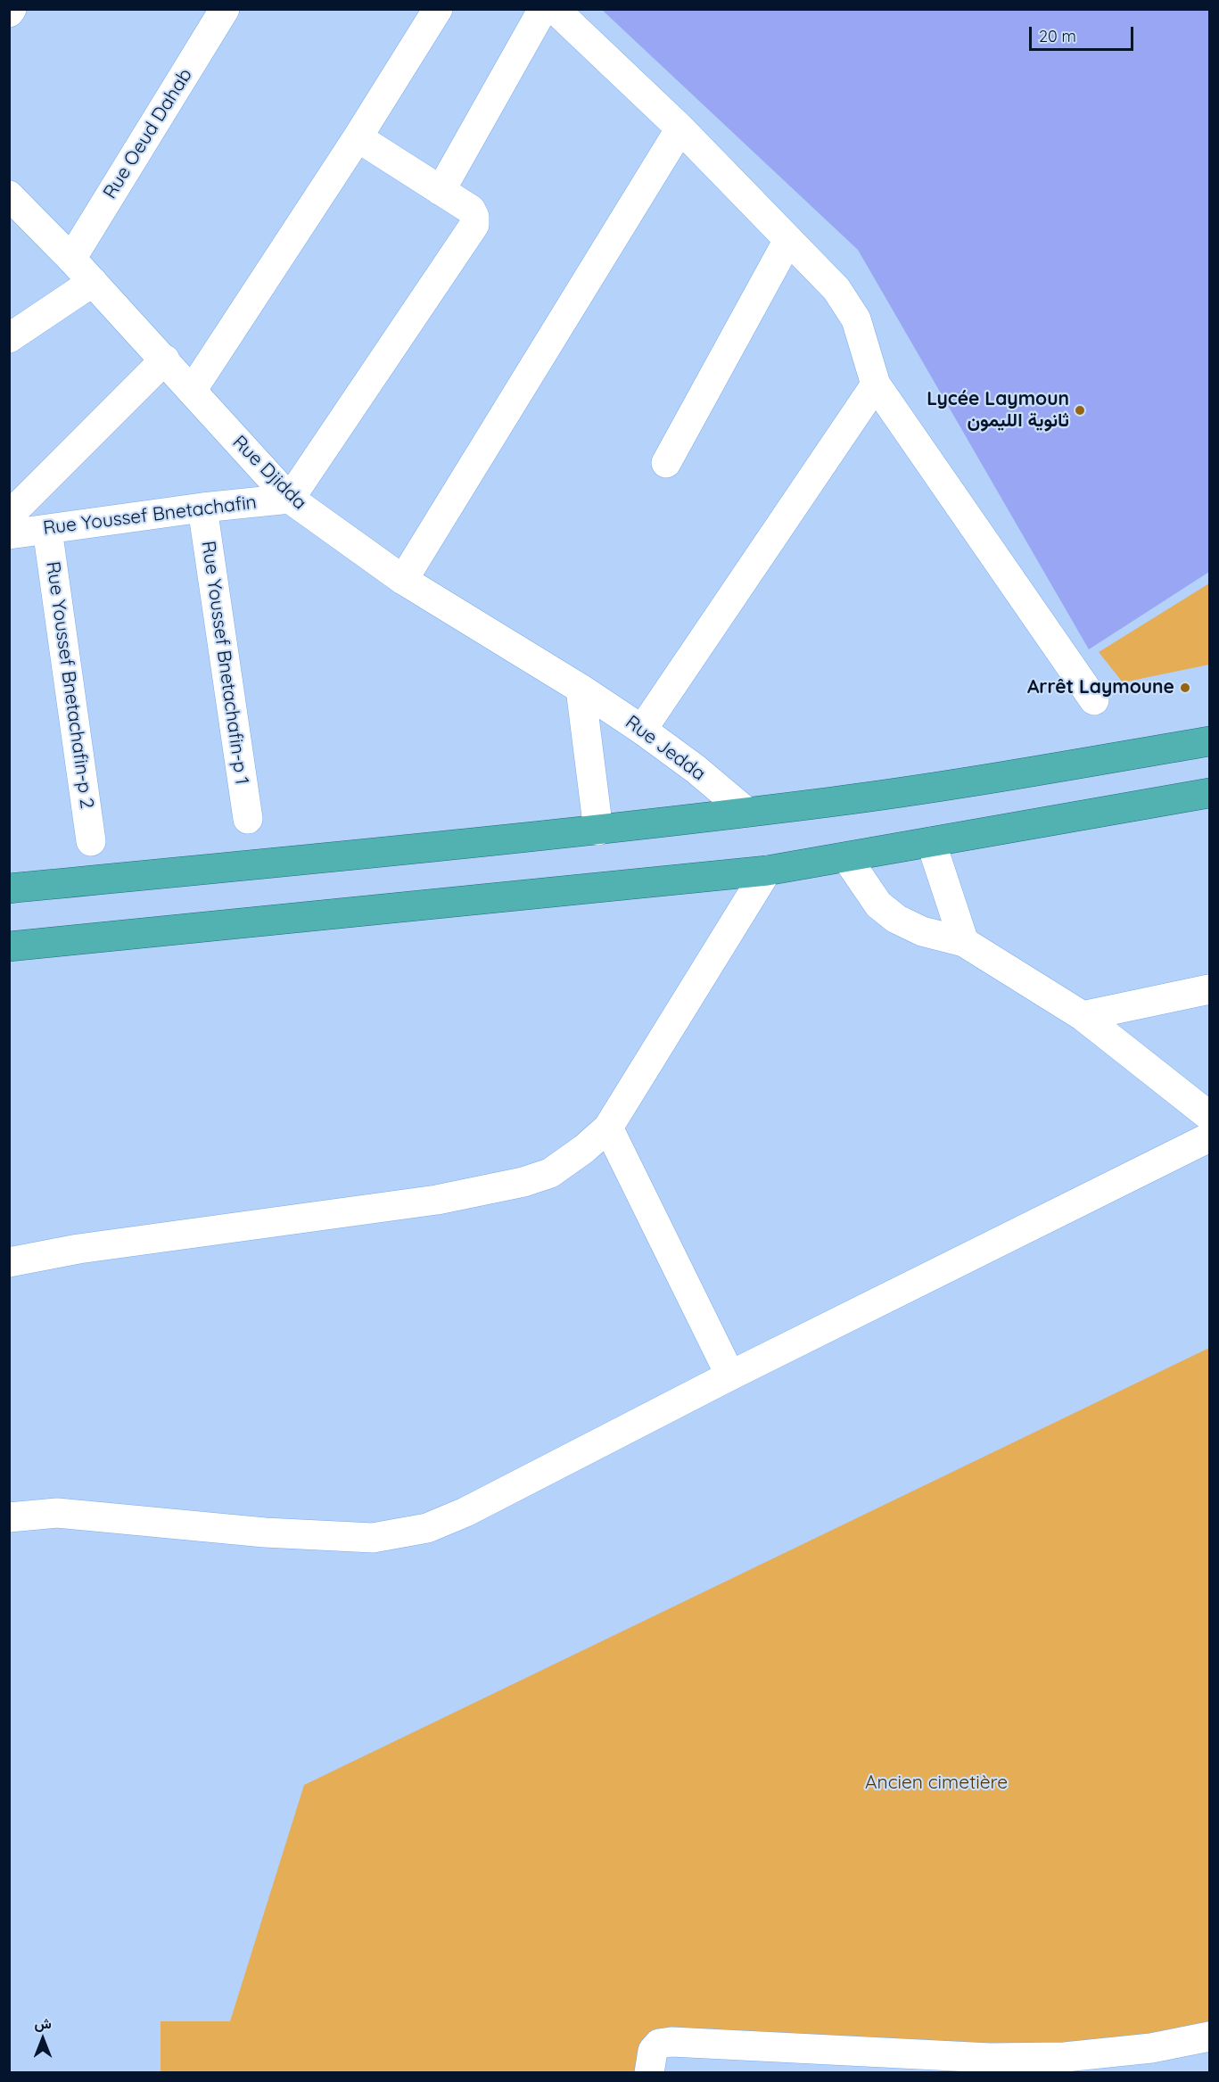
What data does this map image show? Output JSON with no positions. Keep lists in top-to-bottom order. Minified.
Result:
{"streets":{"street":["Rue Oeud Dahab","Rue Djidda","Rue Youssef Bnetachafin","Rue Youssef Bnetachafin-p 1","Rue Youssef Bnetachafin-p 2","Rue Jedda"]},"crossings":[["Rue Oeud Dahab","Rue Djidda"],["Rue Djidda","Rue Youssef Bnetachafin"],["Rue Djidda","Rue Jedda"],["Rue Youssef Bnetachafin","Rue Youssef Bnetachafin-p 1"],["Rue Youssef Bnetachafin","Rue Youssef Bnetachafin-p 2"]],"parks":["Ancien cimetière"],"places":["Lycée Laymoun ثانوية الليمون","Arrêt Laymoune"],"scale_bar":"20 m","north":"top"}
